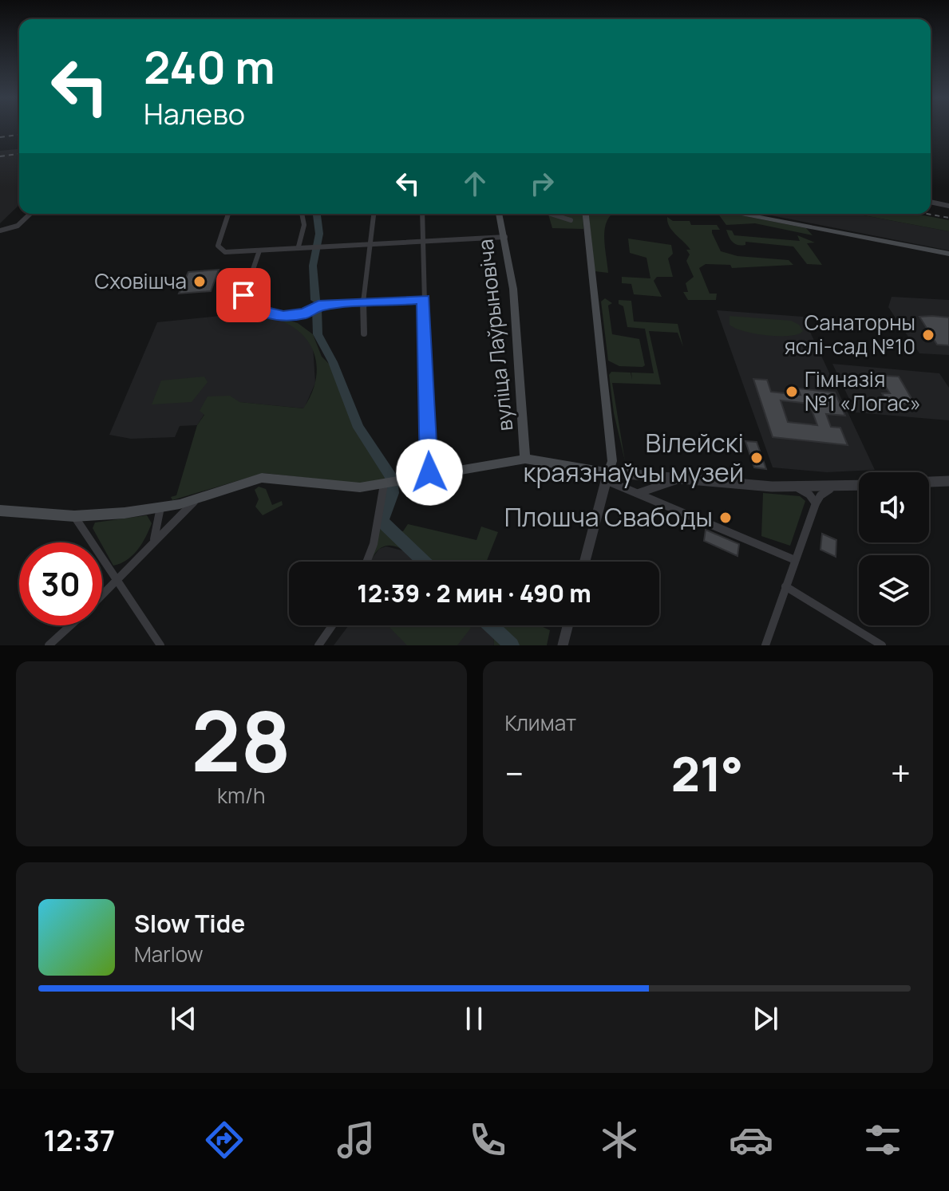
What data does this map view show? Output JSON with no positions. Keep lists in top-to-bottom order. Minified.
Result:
{"streets":{"main road":["вуліца Лаўрыновіча"]},"places":["Сховішча","Санаторны яслі-сад №10","Гімназія №1 «Логас»","Вілейскі краязнаўчы музей","Плошча Свабоды"],"page":{"turn":["240 m","Налево"],"limit":"30","trip":"12:39 · 2 мин · 490 m","tile":[["28","km/h"],"Климат"],"heat":["−","21°","+"],"song":["Slow Tide","Marlow"],"tabs":"12:37"}}
